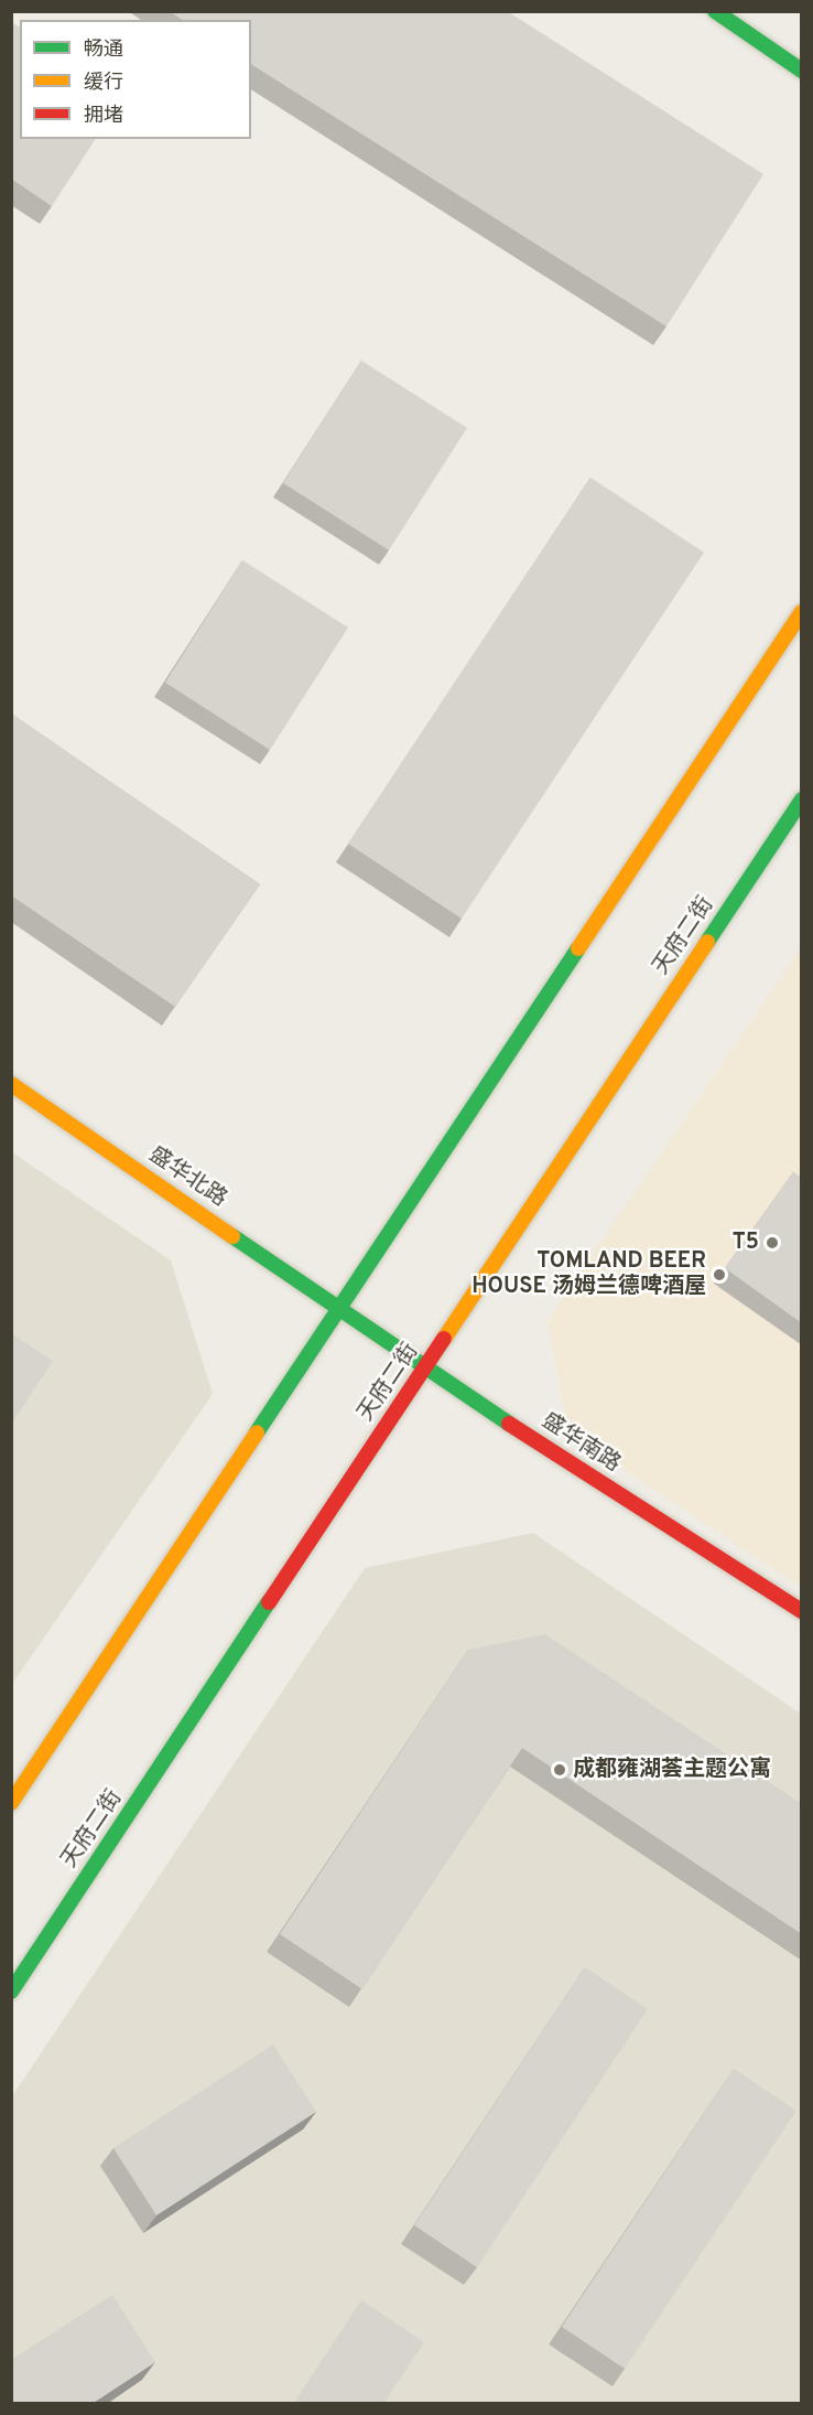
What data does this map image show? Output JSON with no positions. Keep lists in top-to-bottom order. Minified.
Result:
{"streets":{"main road":["天府二街","盛华北路","盛华南路"]},"crossings":[["天府二街","盛华南路"],["盛华北路","盛华南路"]],"places":["T5","TOMLAND BEER HOUSE 汤姆兰德啤酒屋","成都雍湖荟主题公寓"],"legend":["畅通","缓行","拥堵"]}
